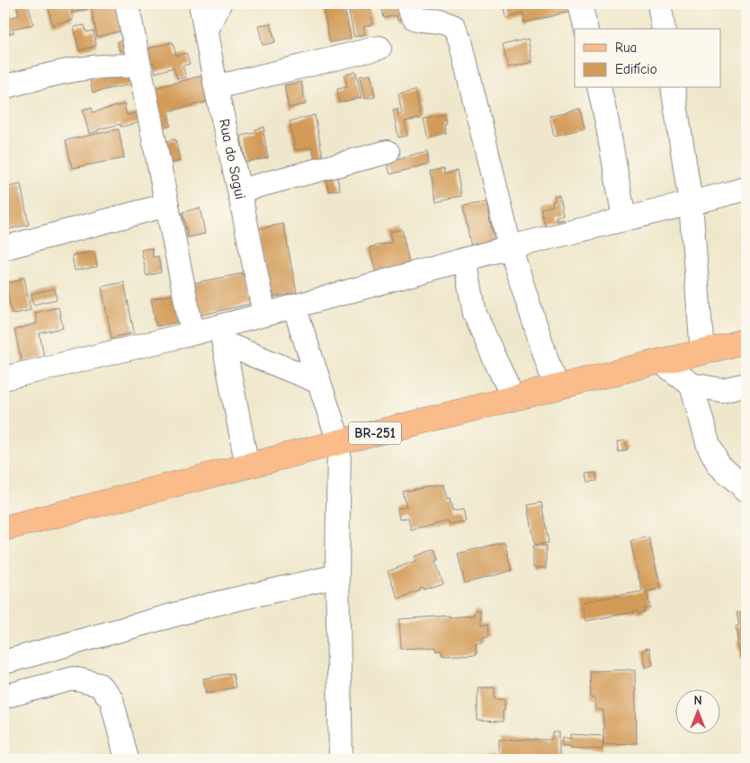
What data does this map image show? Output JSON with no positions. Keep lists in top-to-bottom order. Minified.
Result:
{"streets":{"main road":["BR-251"],"street":["Rua do Sagui"]},"legend":["Rua","Edifício"],"north":"top"}
